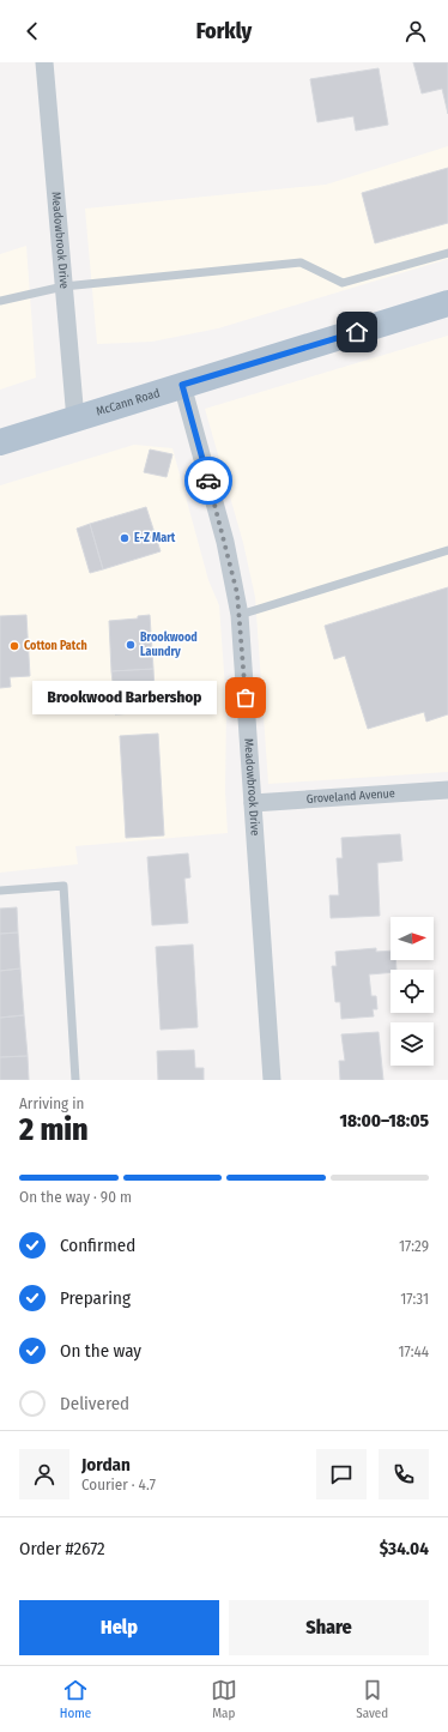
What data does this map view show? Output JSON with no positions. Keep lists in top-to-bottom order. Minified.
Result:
{"streets":{"main road":["McCann Road"],"street":["Meadowbrook Drive","Groveland Avenue"]},"crossings":[["Meadowbrook Drive","McCann Road"],["Meadowbrook Drive","Groveland Avenue"]],"places":["E-Z Mart","Brookwood Laundry","Cotton Patch","Brookwood Barbershop"],"north":"right","page":{"header":"Forkly","bubble":"Brookwood Barbershop","heading":["2 min","Arriving in","18:00–18:05"],"panel":["Jordan","Courier · 4.7","Order #2672","$34.04"],"bar":"On the way · 90 m","list":[["Confirmed","17:29"],["Preparing","17:31"],["On the way","17:44"],"Delivered"],"buttons":["Help","Share"],"tabs":["Home","Map","Saved"]}}
